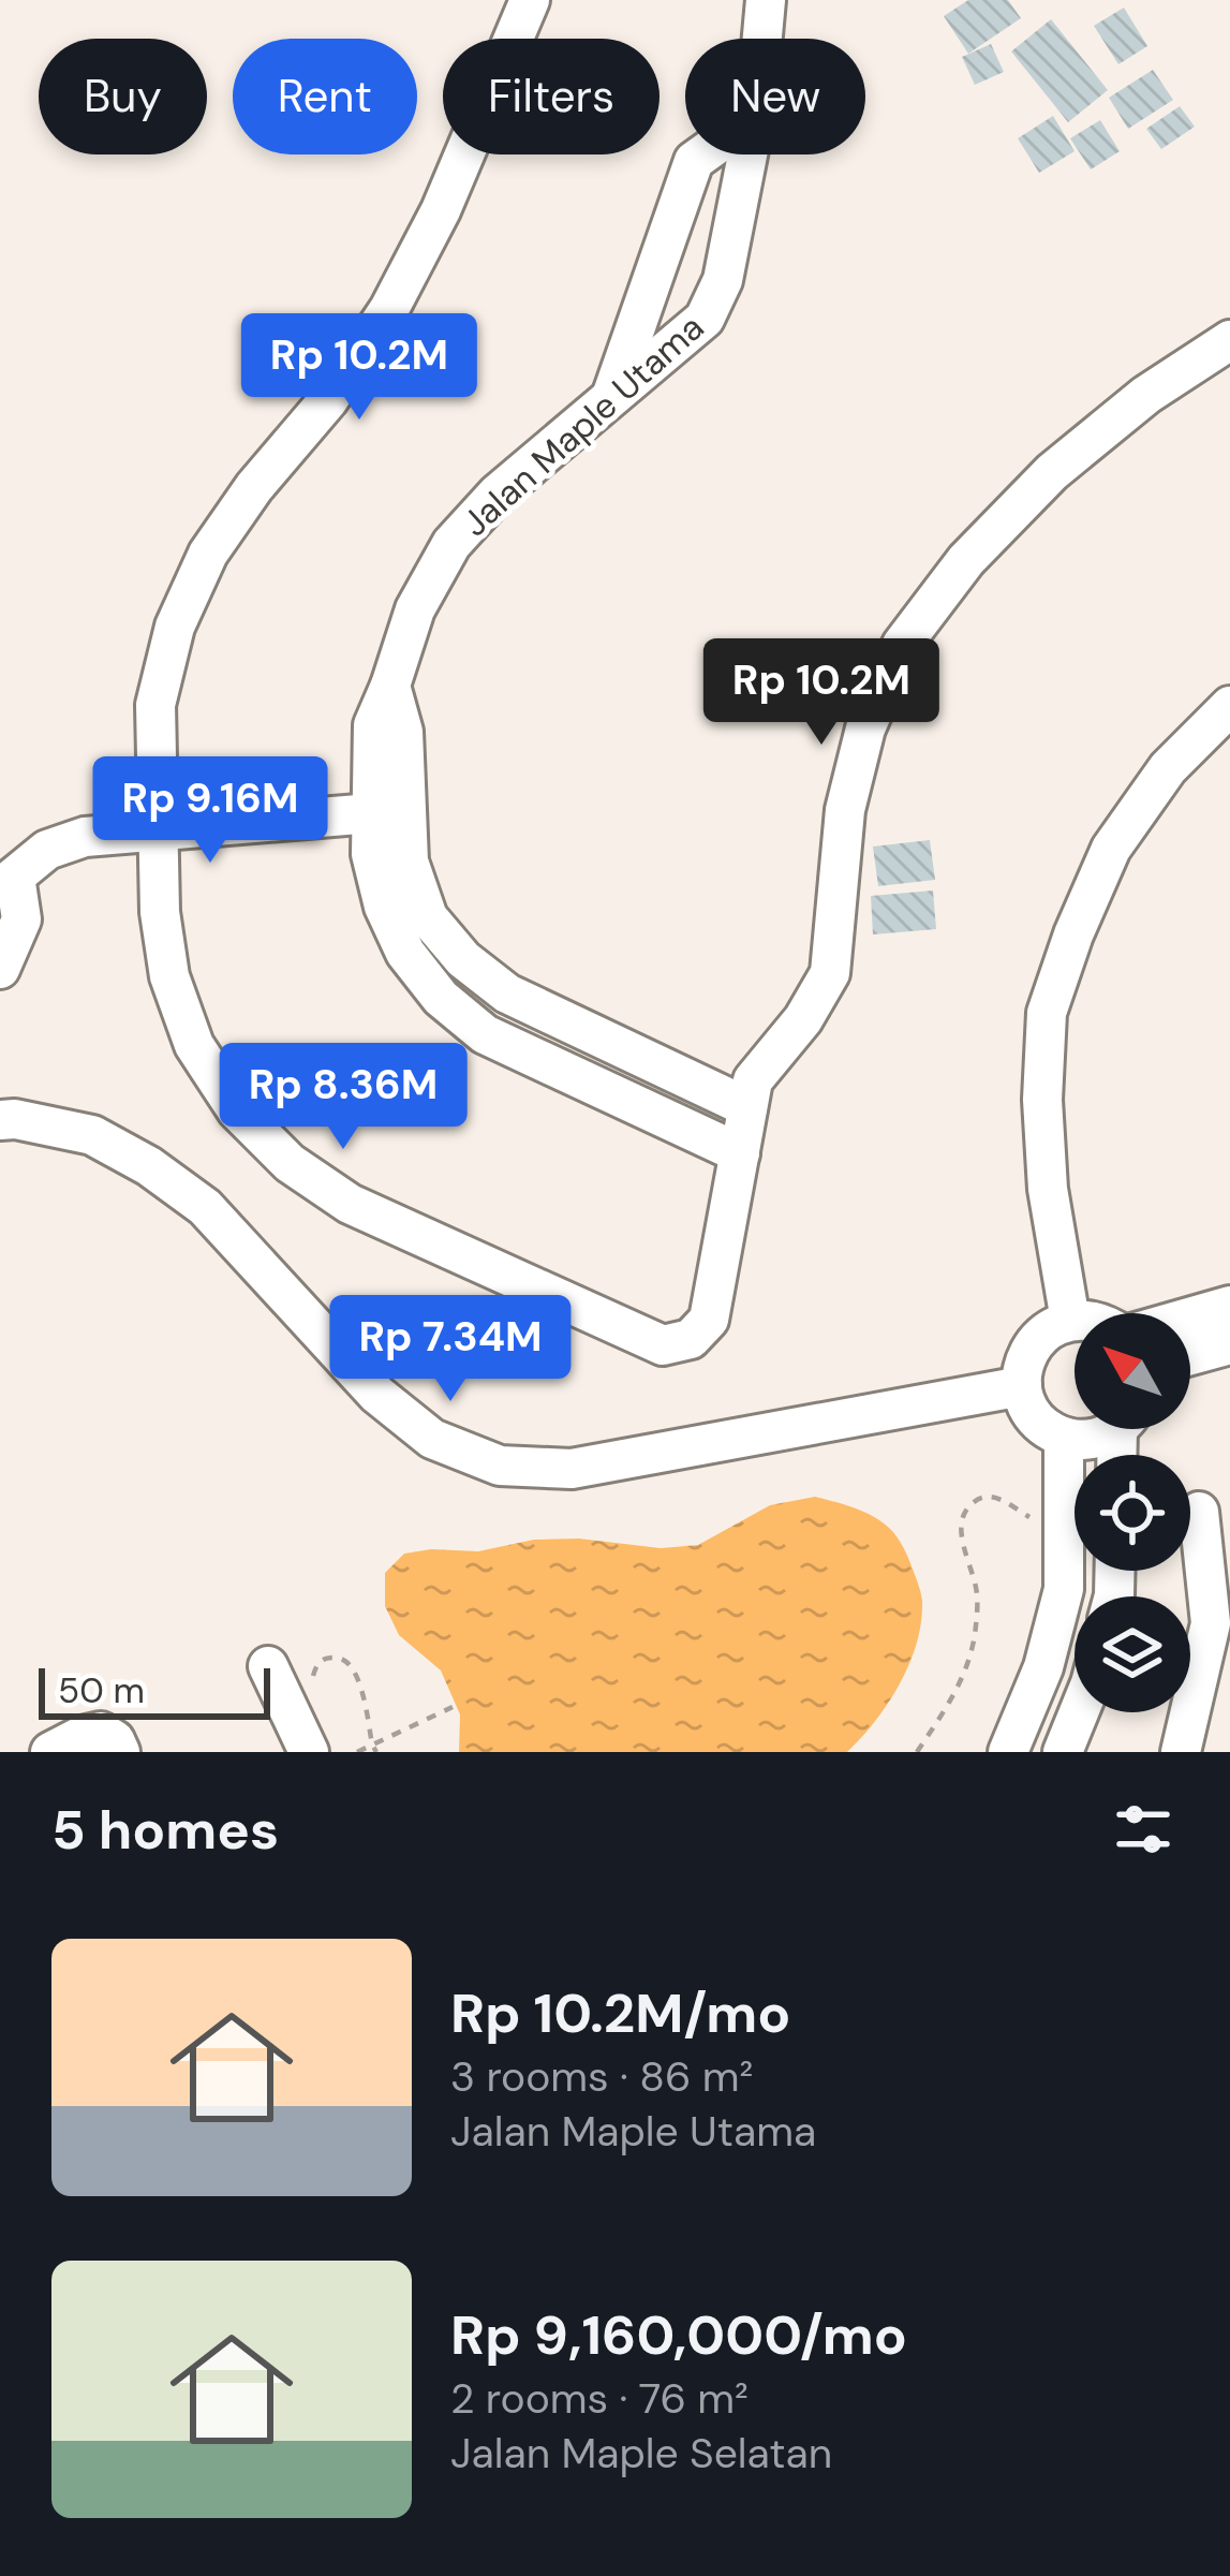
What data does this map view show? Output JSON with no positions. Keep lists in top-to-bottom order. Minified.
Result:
{"streets":{"street":["Jalan Maple Utama"]},"scale_bar":"50 m","north":"top left","page":{"chip":["Buy","Rent","Filters","New"],"price":["Rp 10.2M","Rp 10.2M","Rp 9.16M","Rp 8.36M","Rp 7.34M"],"scale":"50 m","heading":"5 homes","list":[{"name":"Rp 10.2M/mo","note":"3 rooms · 86 m² · Jalan Maple Utama"},{"name":"Rp 9,160,000/mo","note":"2 rooms · 76 m² · Jalan Maple Selatan"}]}}
